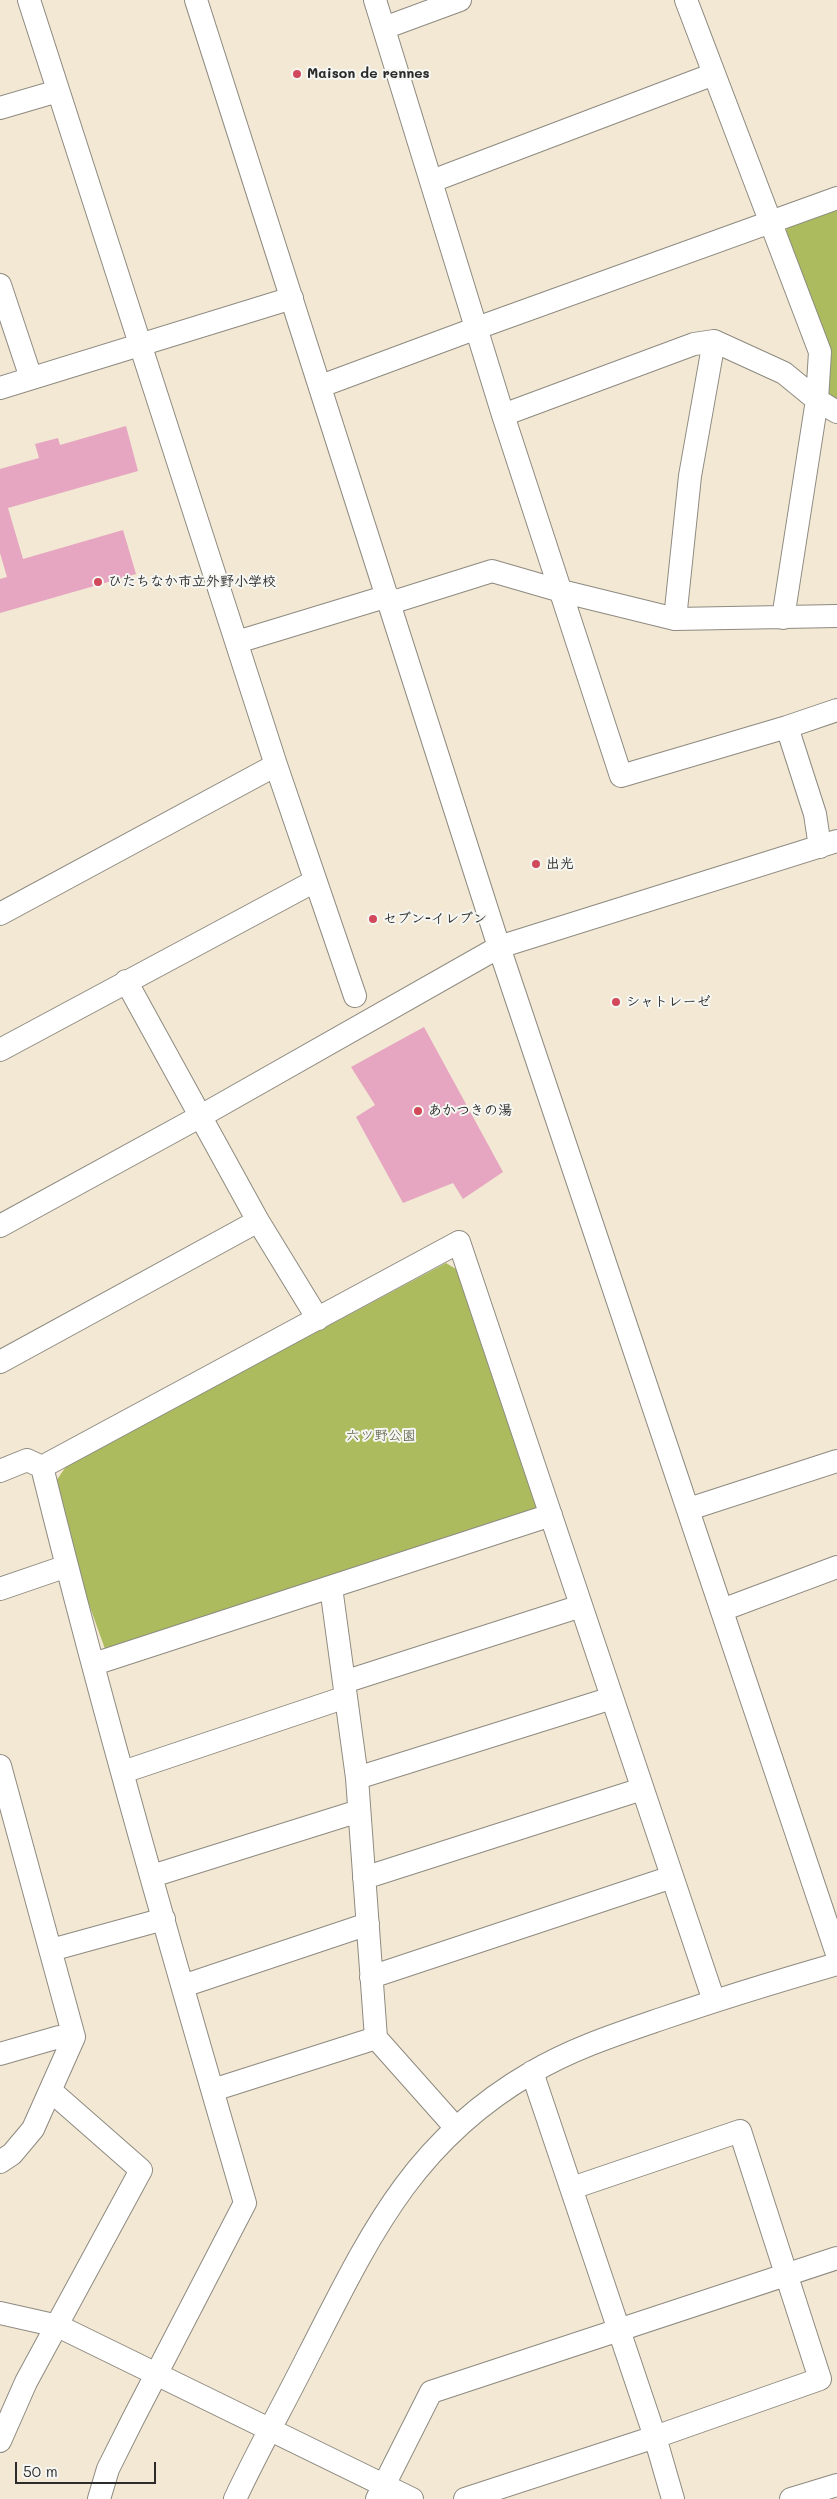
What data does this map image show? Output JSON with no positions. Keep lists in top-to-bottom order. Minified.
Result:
{"parks":["六ツ野公園"],"places":["Maison de rennes","ひたちなか市立外野小学校","出光","セブン-イレブン","シャトレーゼ","あかつきの湯"],"scale_bar":"50 m"}
